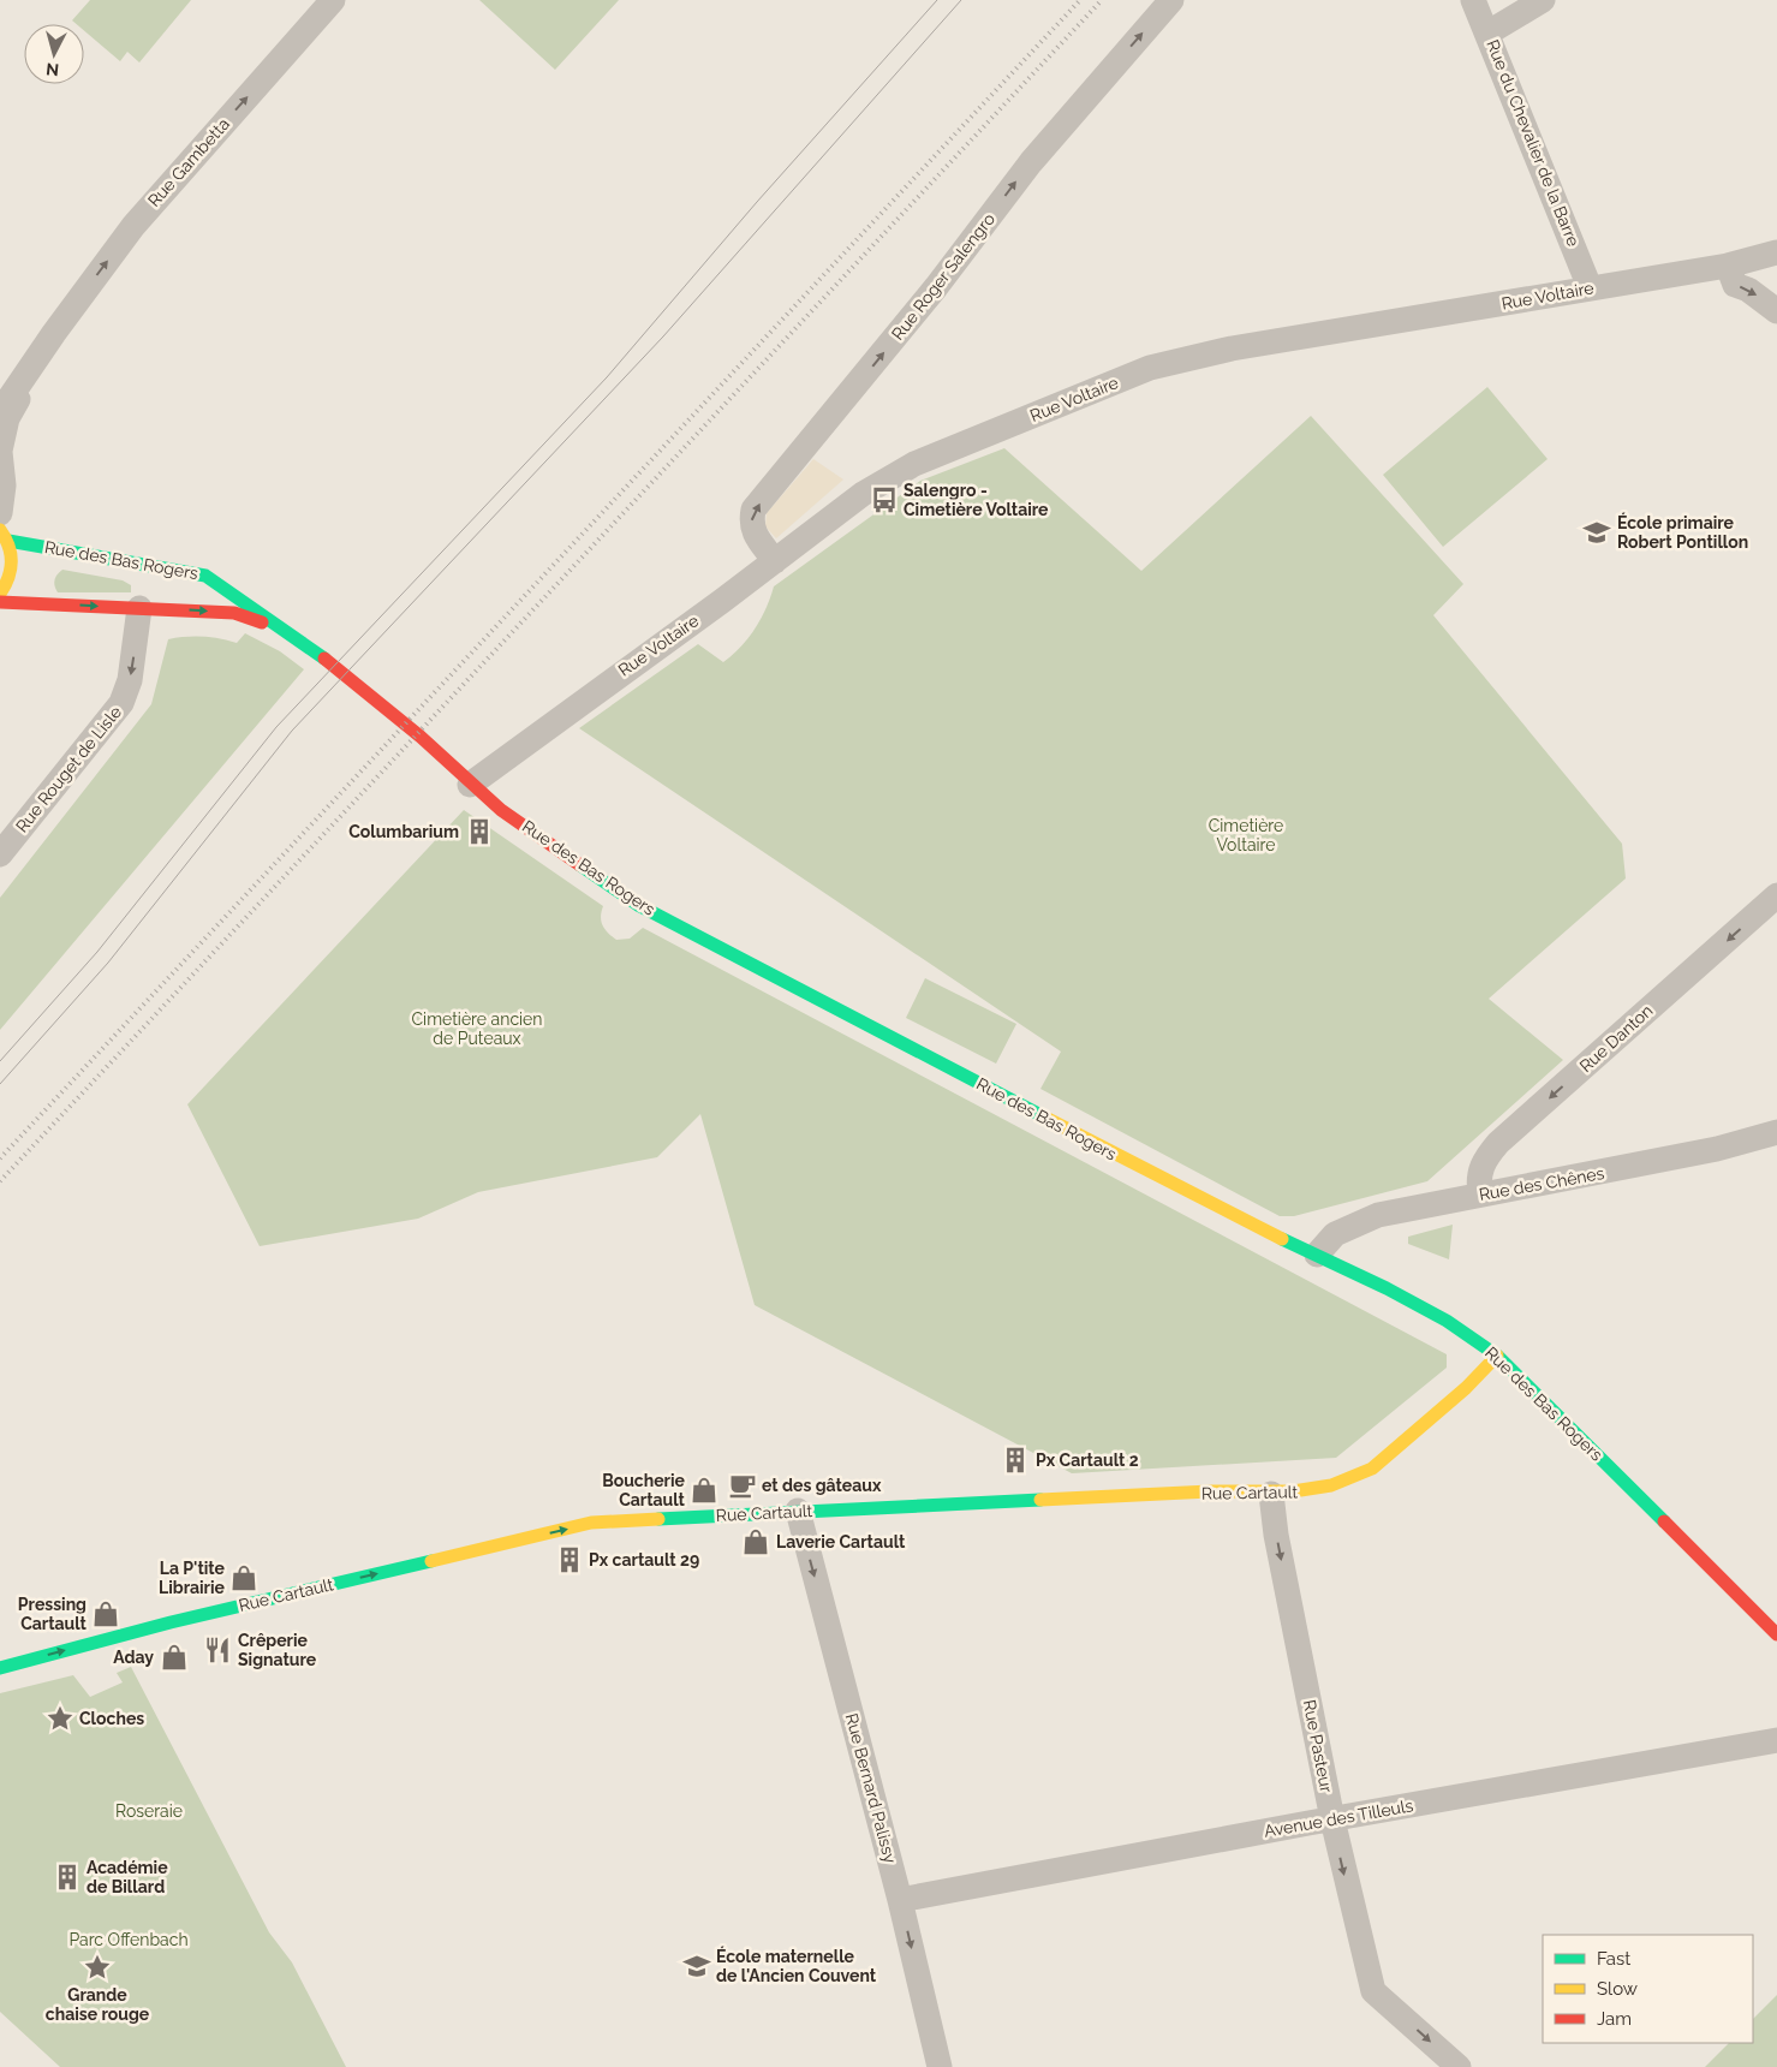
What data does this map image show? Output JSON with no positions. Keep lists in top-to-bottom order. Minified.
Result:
{"streets":{"street":["Rue du Chevalier de la Barre","Rue Gambetta","Rue Roger Salengro","Rue Voltaire","Rue des Bas Rogers","Rue Rouget de Lisle","Rue Danton","Rue des Chênes","Rue Cartault","Rue Pasteur","Rue Bernard Palissy","Avenue des Tilleuls"]},"crossings":[["Rue du Chevalier de la Barre","Rue Voltaire"],["Rue Roger Salengro","Rue Voltaire"],["Rue Voltaire","Rue des Bas Rogers"],["Rue des Bas Rogers","Rue Rouget de Lisle"],["Rue des Bas Rogers","Rue des Chênes"],["Rue des Bas Rogers","Rue Cartault"],["Rue Danton","Rue des Chênes"],["Rue Cartault","Rue Pasteur"],["Rue Cartault","Rue Bernard Palissy"],["Rue Pasteur","Avenue des Tilleuls"],["Rue Bernard Palissy","Avenue des Tilleuls"]],"one_way":["Rue Gambetta","Rue Roger Salengro","Rue Rouget de Lisle","Rue Danton","Rue Cartault","Rue Pasteur","Rue Bernard Palissy"],"parks":["Cimetière Voltaire","Cimetière ancien de Puteaux","Roseraie","Parc Offenbach"],"places":{"bus stop":["Salengro - Cimetière Voltaire"],"school or university":["École primaire Robert Pontillon","École maternelle de l'Ancien Couvent"],"building":["Columbarium","Px Cartault 2","Px cartault 29","Académie de Billard"],"cafe":["et des gâteaux"],"shop":["Boucherie Cartault","Laverie Cartault","La P'tite Librairie","Pressing Cartault","Aday"],"restaurant":["Crêperie Signature"],"place":["Cloches","Grande chaise rouge"]},"legend":["Fast","Slow","Jam"],"north":"bottom"}
